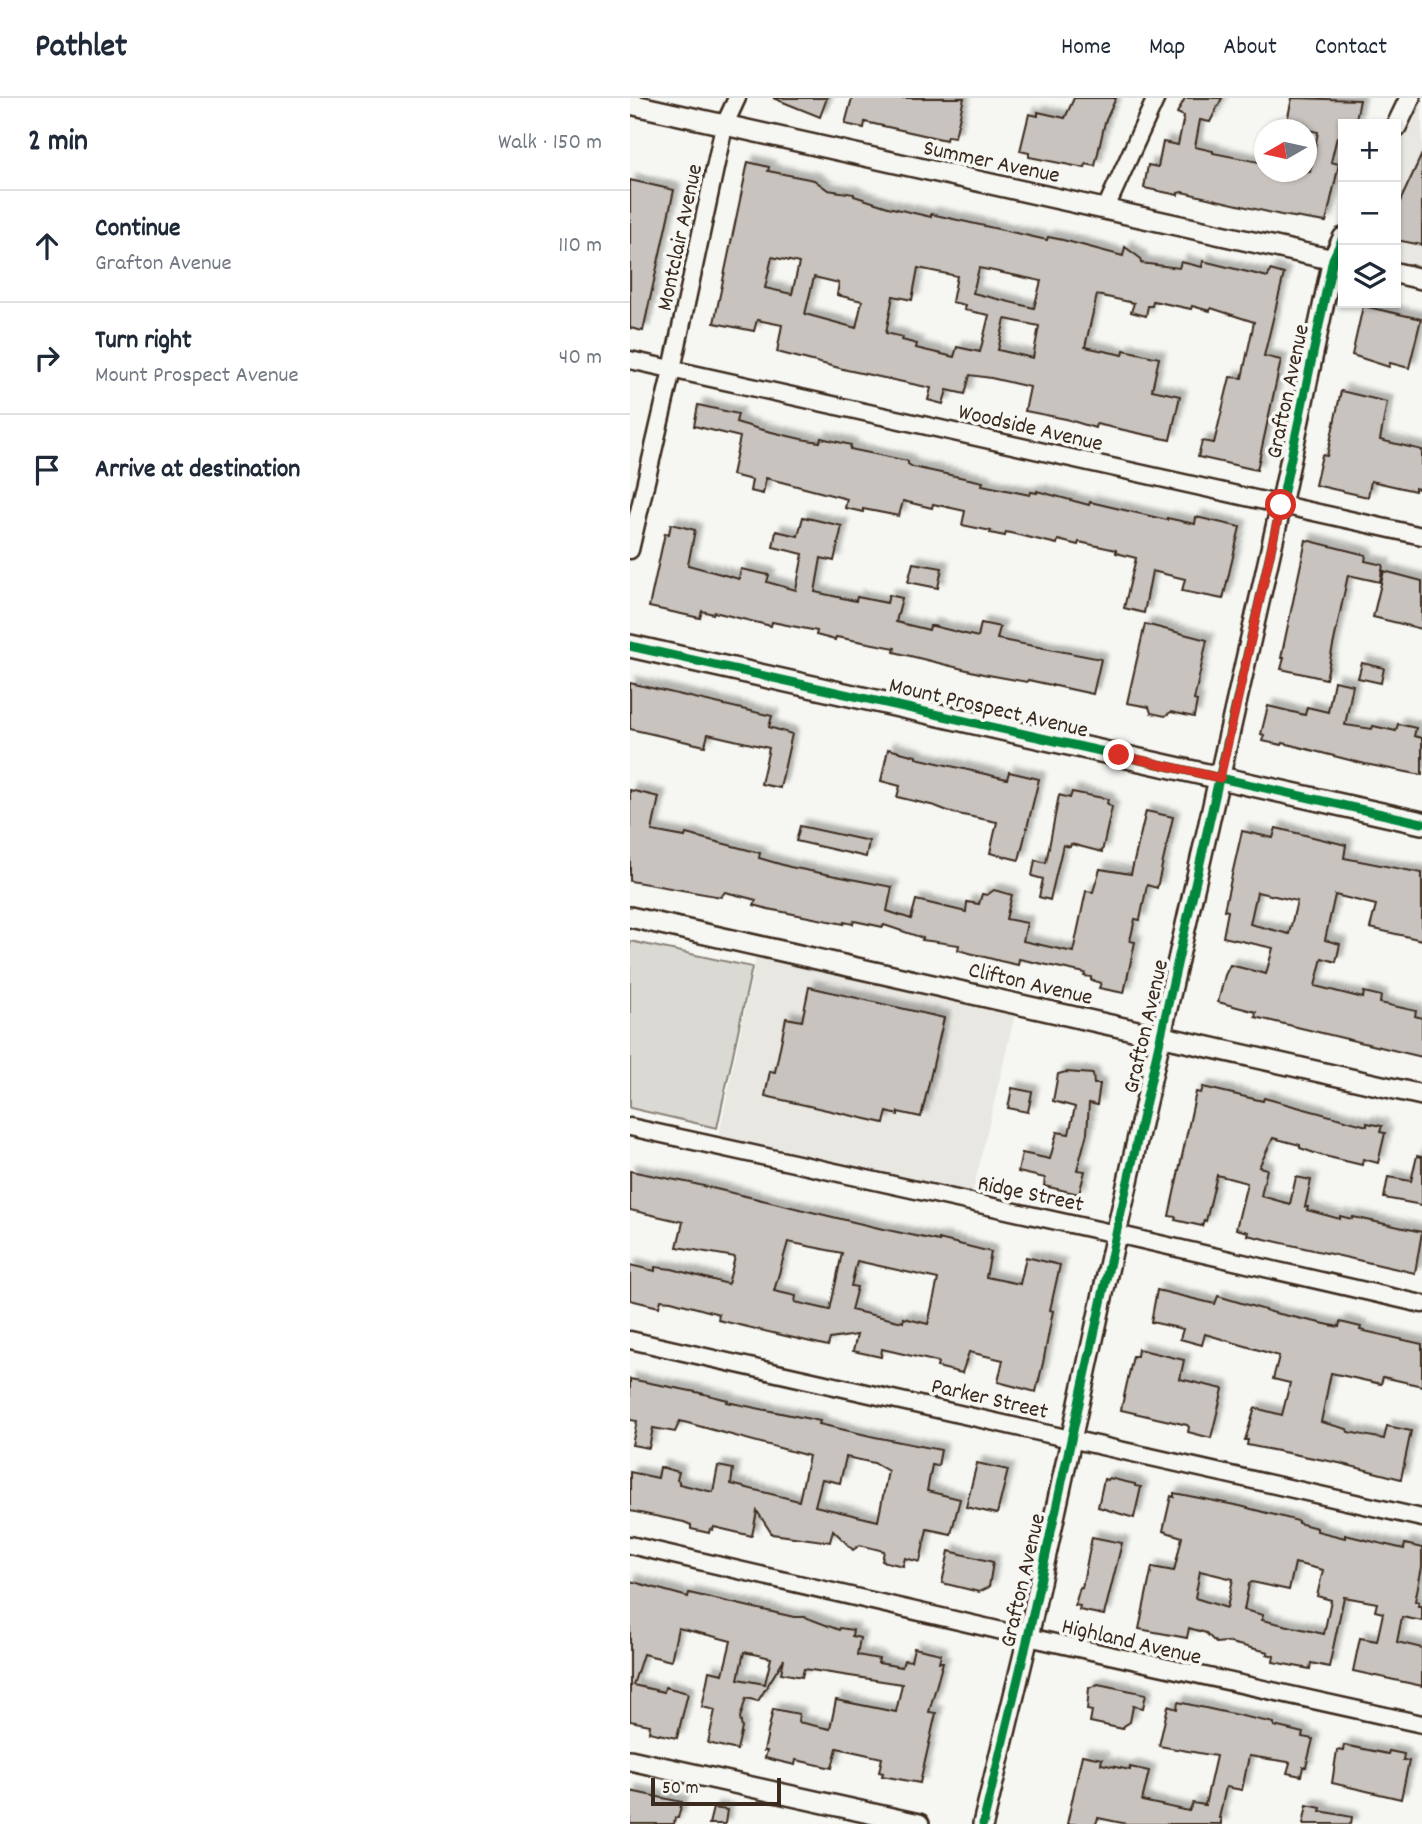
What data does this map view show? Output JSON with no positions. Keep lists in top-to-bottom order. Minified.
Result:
{"streets":{"main road":["Mount Prospect Avenue"],"street":["Summer Avenue","Montclair Avenue","Grafton Avenue","Woodside Avenue","Clifton Avenue","Ridge Street","Parker Street","Highland Avenue"]},"crossings":[["Summer Avenue","Montclair Avenue"],["Summer Avenue","Grafton Avenue"],["Montclair Avenue","Woodside Avenue"],["Grafton Avenue","Woodside Avenue"],["Grafton Avenue","Mount Prospect Avenue"],["Grafton Avenue","Clifton Avenue"],["Grafton Avenue","Ridge Street"],["Grafton Avenue","Parker Street"],["Grafton Avenue","Highland Avenue"]],"scale_bar":"50 m","north":"left","page":{"header":"Pathlet","nav":["Home","Map","About","Contact"],"heading":["2 min","Walk · 150 m"],"map_buttons":["+","−"],"list":[["Continue","Grafton Avenue","110 m"],["Turn right","Mount Prospect Avenue","40 m"],"Arrive at destination"],"scale":"50 m"}}
